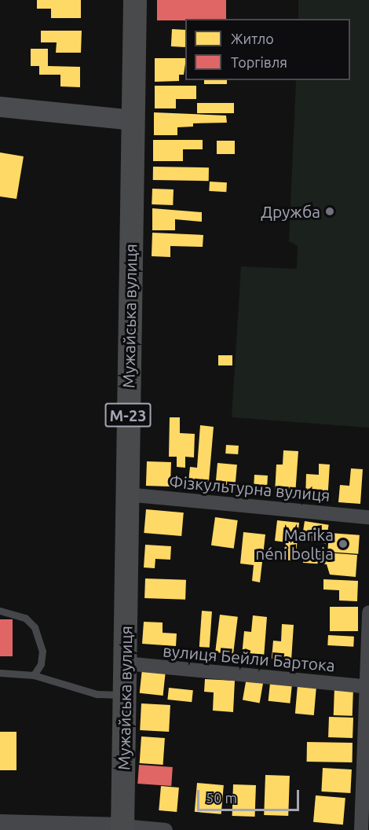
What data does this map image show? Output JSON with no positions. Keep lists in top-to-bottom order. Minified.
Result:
{"streets":{"highway":["Мужайська вулиця","М-23"],"street":["Фізкультурна вулиця","вулиця Бейли Бартока"]},"crossings":[["Мужайська вулиця","Фізкультурна вулиця"],["Мужайська вулиця","вулиця Бейли Бартока"]],"places":["Дружба","Marika néni boltja"],"legend":["Житло","Торгівля"],"scale_bar":"50 m"}
